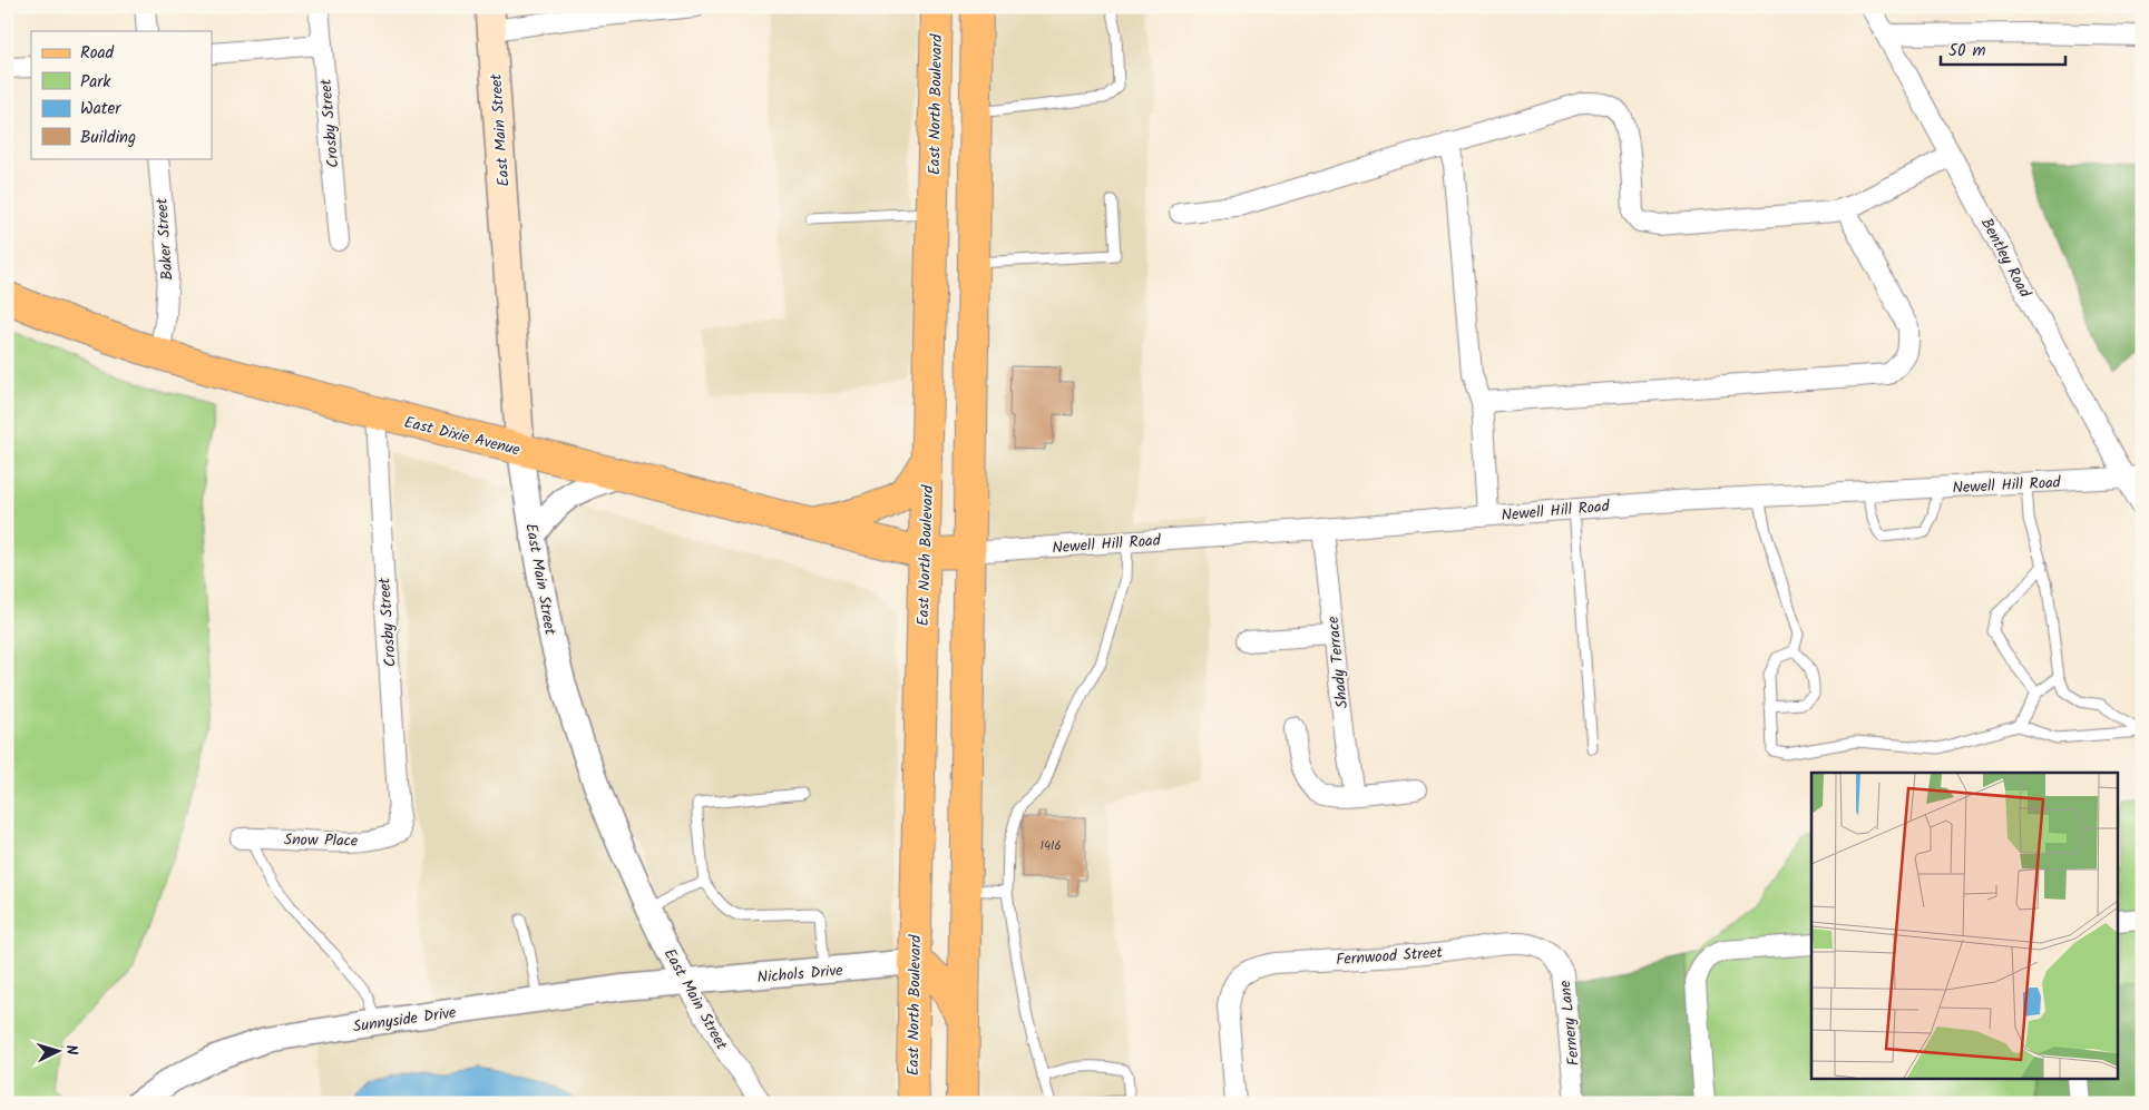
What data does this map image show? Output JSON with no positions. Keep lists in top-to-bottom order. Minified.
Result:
{"streets":{"main road":["East North Boulevard","East Main Street","East Dixie Avenue"],"street":["Crosby Street","Baker Street","Bentley Road","Newell Hill Road","Shady Terrace","Snow Place","Fernwood Street","Nichols Drive","Sunnyside Drive","Fernery Lane"]},"crossings":[["East North Boulevard","East Dixie Avenue"],["East North Boulevard","Nichols Drive"],["Crosby Street","East Dixie Avenue"],["Crosby Street","Snow Place"],["East Main Street","East Dixie Avenue"],["East Main Street","Nichols Drive"],["East Main Street","Sunnyside Drive"],["Baker Street","East Dixie Avenue"],["Bentley Road","Newell Hill Road"],["East Dixie Avenue","Newell Hill Road"],["Newell Hill Road","Shady Terrace"],["Fernwood Street","Fernery Lane"],["Nichols Drive","Sunnyside Drive"]],"house_numbers":["1416"],"legend":["Road","Park","Water","Building"],"scale_bar":"50 m","north":"right"}
